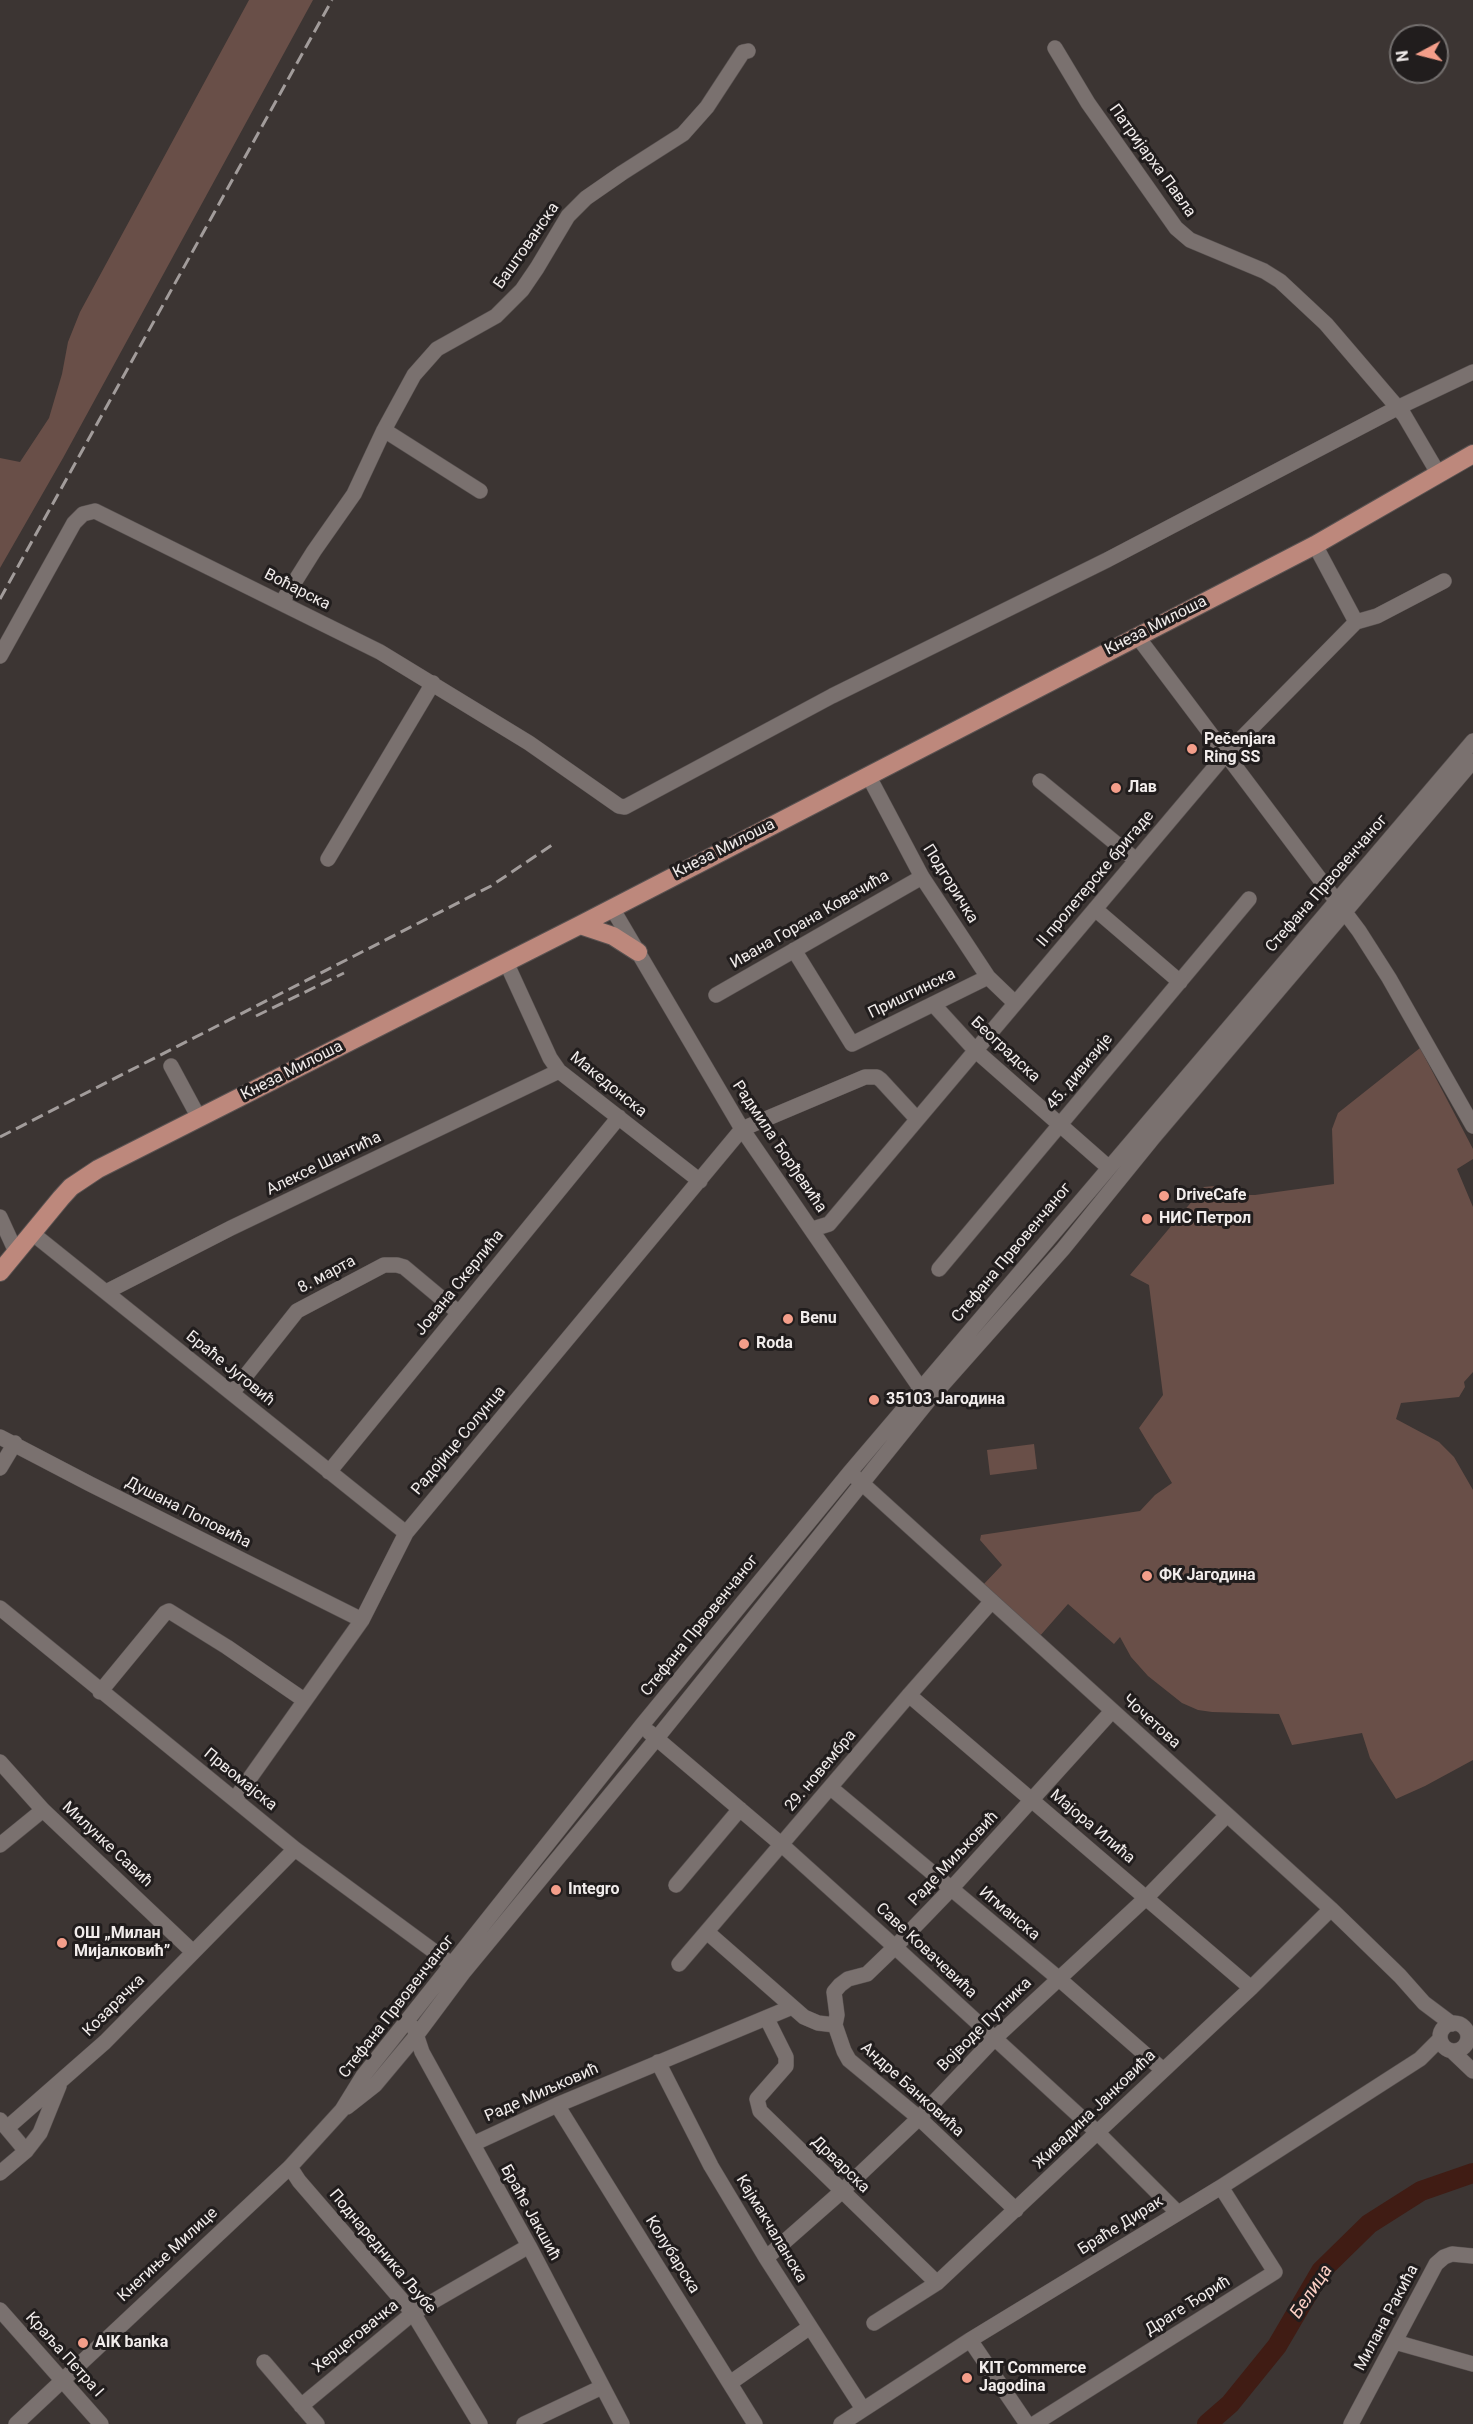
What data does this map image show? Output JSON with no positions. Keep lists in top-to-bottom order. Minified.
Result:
{"streets":{"main road":["Кнеза Милоша"],"street":["Патријарха Павла","Баштованска","Воћарска","II пролетерске бригаде","Подгоричка","Стефана Првовенчаног","Ивана Горана Ковачића","Приштинска","Београдска","45. дивизије","Македонска","Радмила Ђорђевића","Алексе Шантића","8. марта","Јована Скерлића","Браће Југовић","Радојице Солунца","Душана Поповића","Чочетова","29. новембра","Првомајска","Мајора Илића","Милунке Савић","Раде Миљковић","Игманска","Саве Ковачевића","Козарачка","Војводе Путника","Андре Банковића","Живадина Јанковића","Дрварска","Браће Јакшић","Браће Дирак","Кајмакчаланска","Поднаредника Љубе","Кнегиње Милице","Колубарска","Драге Ђорић","Милана Ракића","Херцеговачка","Краља Петра I"]},"crossings":[["Патријарха Павла","Воћарска"],["Патријарха Павла","Кнеза Милоша"],["Баштованска","Воћарска"],["Кнеза Милоша","Подгоричка"],["Кнеза Милоша","Македонска"],["Кнеза Милоша","Радмила Ђорђевића"],["Кнеза Милоша","Браће Југовић"],["II пролетерске бригаде","Подгоричка"],["II пролетерске бригаде","Београдска"],["II пролетерске бригаде","Радмила Ђорђевића"],["Подгоричка","Ивана Горана Ковачића"],["Подгоричка","Приштинска"],["Стефана Првовенчаног","Београдска"],["Стефана Првовенчаног","Радмила Ђорђевића"],["Стефана Првовенчаног","Чочетова"],["Стефана Првовенчаног","Првомајска"],["Стефана Првовенчаног","Саве Ковачевића"],["Стефана Првовенчаног","Браће Јакшић"],["Стефана Првовенчаног","Кнегиње Милице"],["Ивана Горана Ковачића","Приштинска"],["Приштинска","Београдска"],["Београдска","45. дивизије"],["Македонска","Алексе Шантића"],["Македонска","Јована Скерлића"],["Македонска","Радојице Солунца"],["Радмила Ђорђевића","Радојице Солунца"],["Алексе Шантића","Браће Југовић"],["8. марта","Јована Скерлића"],["8. марта","Браће Југовић"],["Јована Скерлића","Браће Југовић"],["Браће Југовић","Радојице Солунца"],["Радојице Солунца","Душана Поповића"],["Радојице Солунца","Првомајска"],["Чочетова","29. новембра"],["Чочетова","Раде Миљковић"],["Чочетова","Војводе Путника"],["Чочетова","Живадина Јанковића"],["Чочетова","Браће Дирак"],["29. новембра","Мајора Илића"],["29. новембра","Игманска"],["29. новембра","Саве Ковачевића"],["Првомајска","Козарачка"],["Мајора Илића","Раде Миљковић"],["Мајора Илића","Војводе Путника"],["Мајора Илића","Живадина Јанковића"],["Милунке Савић","Козарачка"],["Раде Миљковић","Игманска"],["Раде Миљковић","Саве Ковачевића"],["Раде Миљковић","Андре Банковића"],["Раде Миљковић","Дрварска"],["Раде Миљковић","Браће Јакшић"],["Раде Миљковић","Кајмакчаланска"],["Раде Миљковић","Колубарска"],["Игманска","Војводе Путника"],["Игманска","Живадина Јанковића"],["Саве Ковачевића","Војводе Путника"],["Саве Ковачевића","Живадина Јанковића"],["Саве Ковачевића","Браће Дирак"],["Војводе Путника","Андре Банковића"],["Војводе Путника","Дрварска"],["Војводе Путника","Кајмакчаланска"],["Андре Банковића","Живадина Јанковића"],["Живадина Јанковића","Дрварска"],["Браће Јакшић","Херцеговачка"],["Браће Дирак","Кајмакчаланска"],["Браће Дирак","Драге Ђорић"],["Поднаредника Љубе","Кнегиње Милице"],["Поднаредника Љубе","Херцеговачка"],["Кнегиње Милице","Краља Петра I"]],"water":["Белица"],"places":["Pečenjara Ring SS","Лав","DriveCafe","НИС Петрол","Benu","Roda","35103 Јагодина","ФК Јагодина","Integro","ОШ „Милан Мијалковић”","AIK banka","KIT Commerce Jagodina"],"north":"left"}
